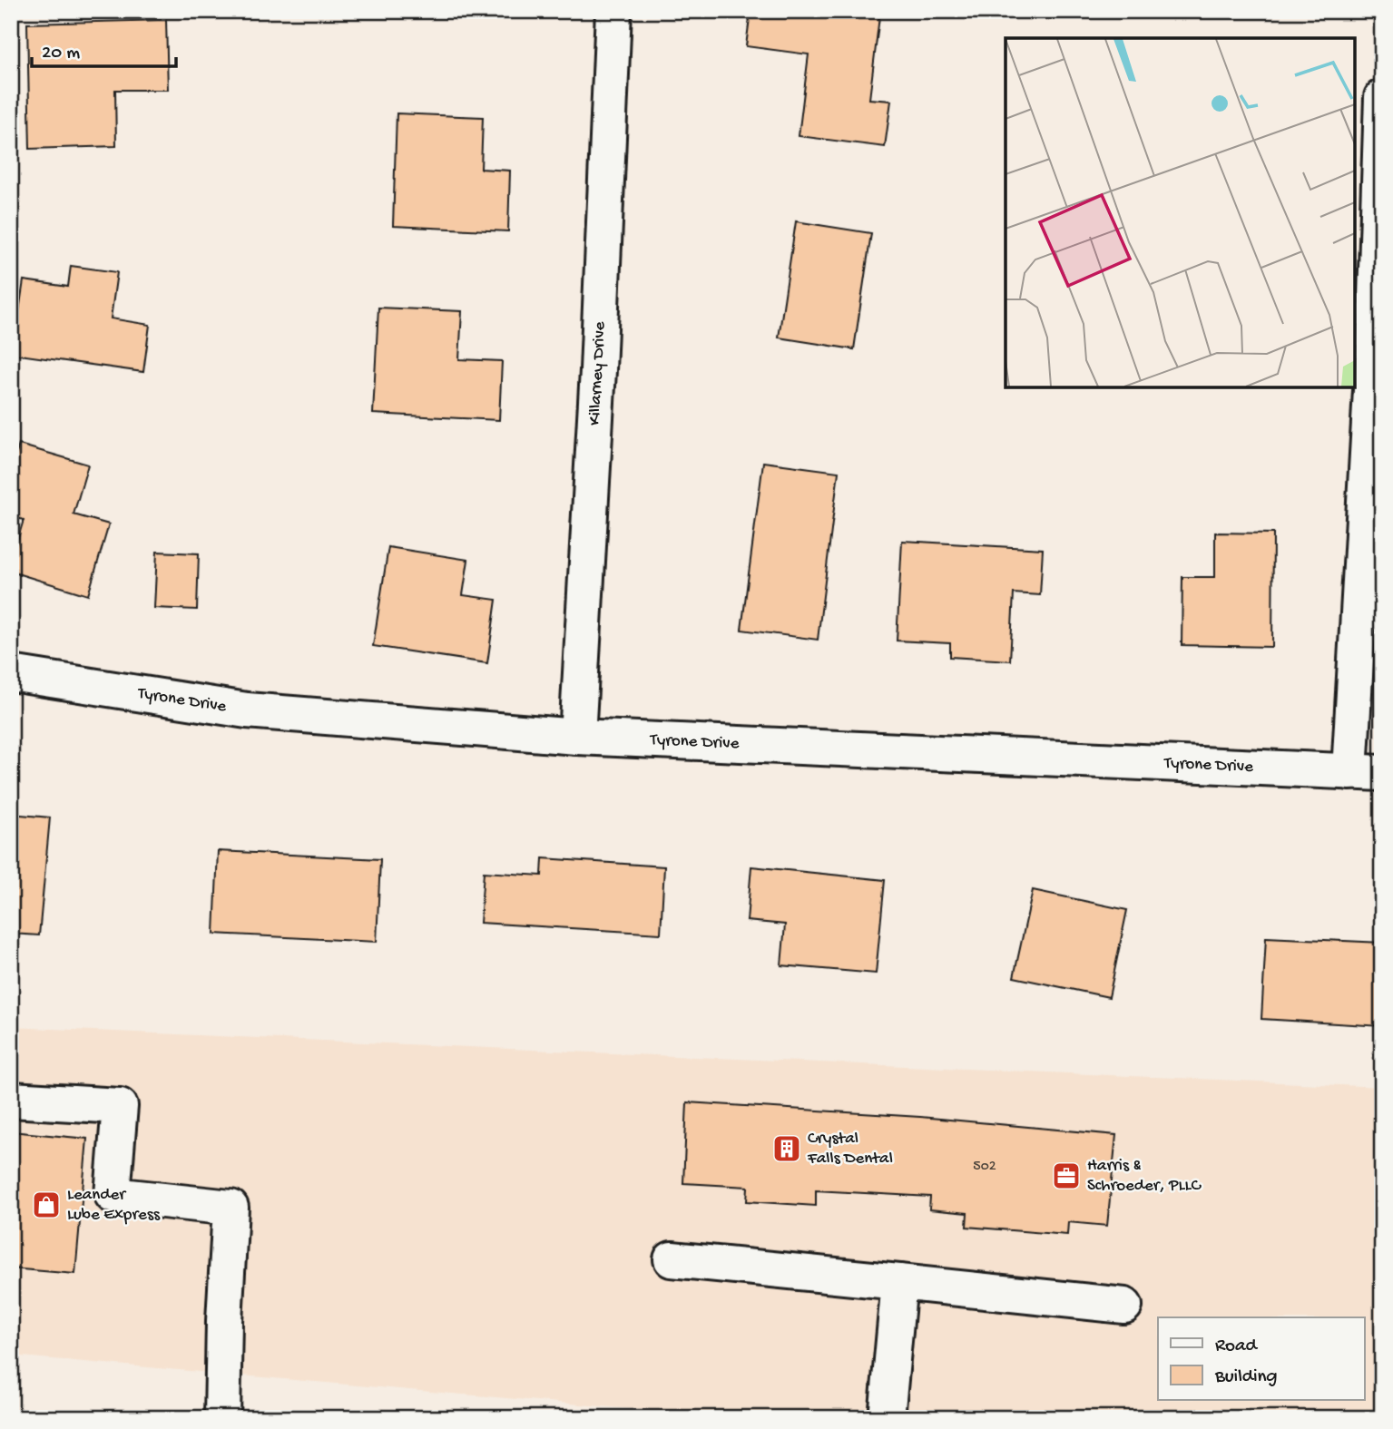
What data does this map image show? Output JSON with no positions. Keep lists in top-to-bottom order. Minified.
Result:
{"streets":{"street":["Killarney Drive","Tyrone Drive"]},"crossings":[["Killarney Drive","Tyrone Drive"]],"places":{"building":["Crystal Falls Dental"],"office":["Harris & Schroeder, PLLC"],"shop":["Leander Lube Express"]},"house_numbers":["502"],"legend":["Road","Building"],"scale_bar":"20 m"}
